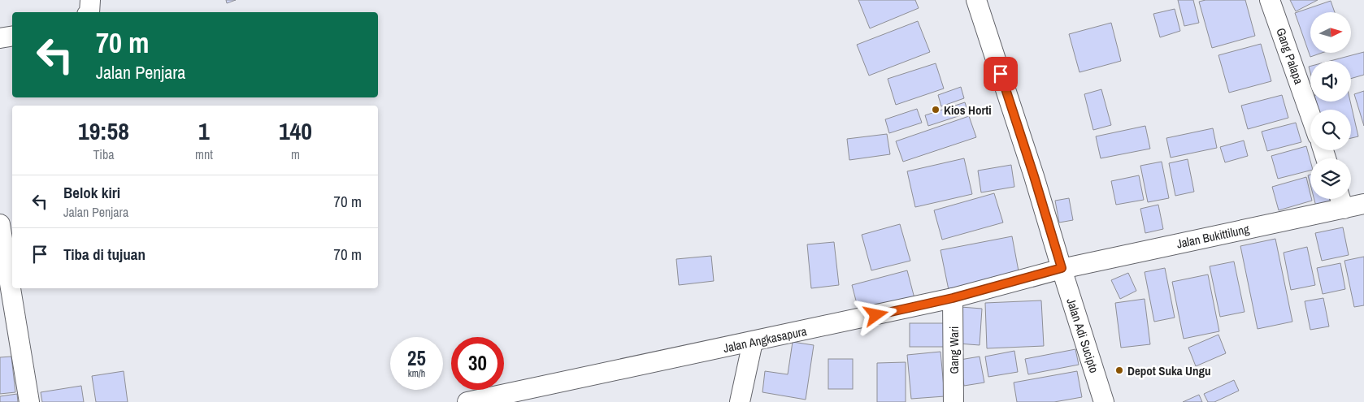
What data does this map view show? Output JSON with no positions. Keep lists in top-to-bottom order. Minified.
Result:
{"streets":{"street":["Gang Palapa","Jalan Bukittilung","Jalan Adi Sucipto","Jalan Angkasapura","Gang Wari"]},"crossings":[["Jalan Bukittilung","Jalan Adi Sucipto"],["Jalan Bukittilung","Jalan Angkasapura"],["Jalan Adi Sucipto","Jalan Angkasapura"],["Jalan Angkasapura","Gang Wari"]],"places":["Kios Horti","Depot Suka Ungu"],"north":"right","page":{"turn":["70 m","Jalan Penjara"],"eta":["19:58","Tiba","1","mnt","140","m"],"list":[{"name":"Belok kiri","note":"Jalan Penjara","value":"70 m"},{"name":"Tiba di tujuan","value":"70 m"}],"speed":"25 km/h","limit":"30"}}
